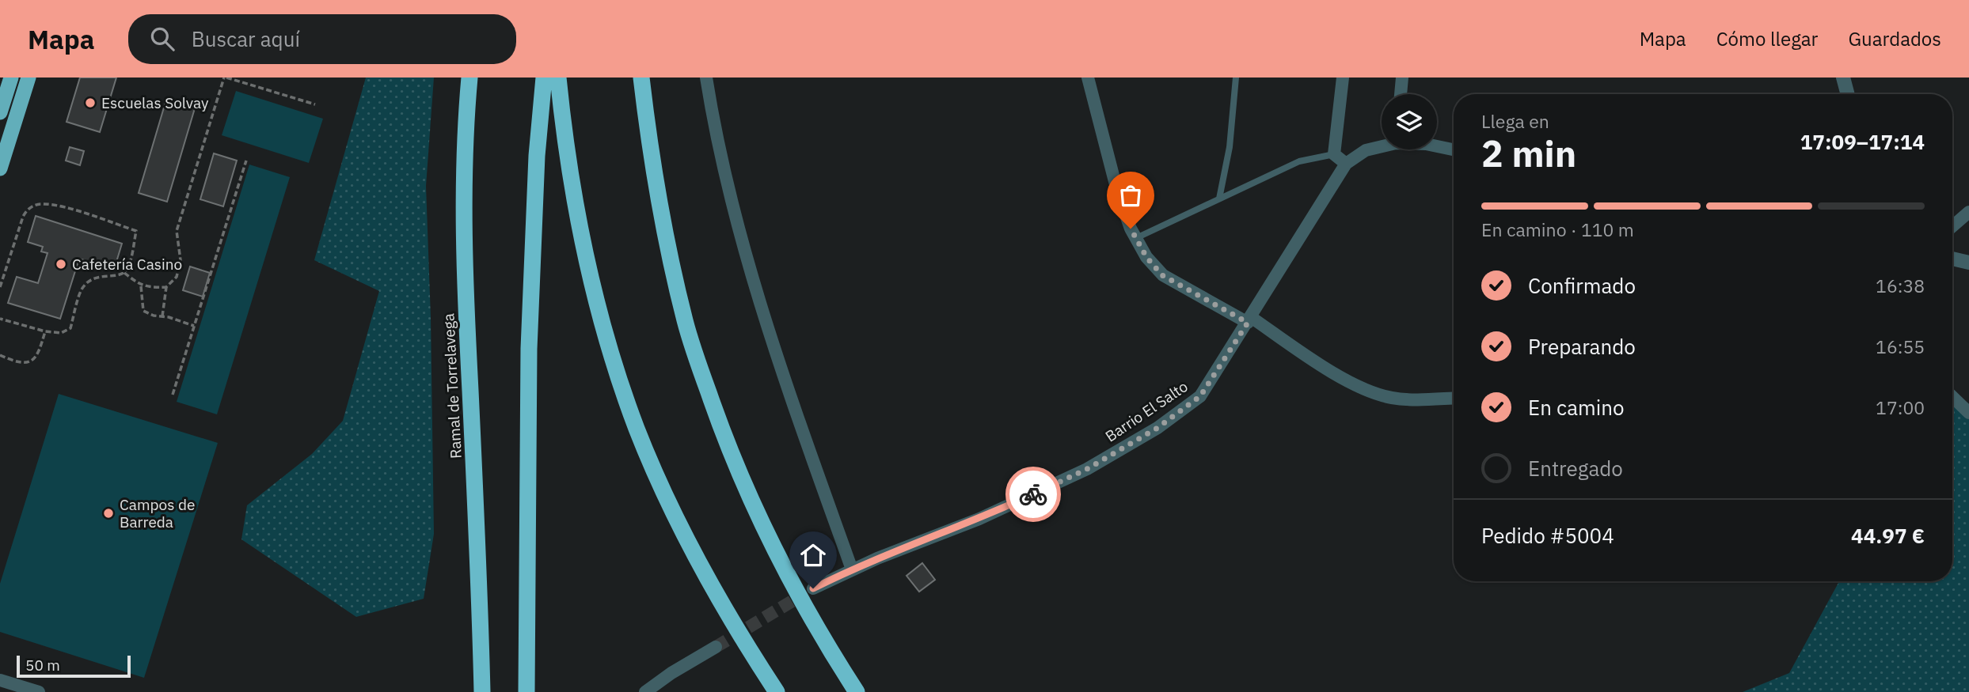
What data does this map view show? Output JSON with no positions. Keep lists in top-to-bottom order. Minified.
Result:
{"streets":{"highway":["Ramal de Torrelavega"],"street":["Barrio El Salto"]},"places":["Escuelas Solvay","Cafetería Casino","Campos de Barreda"],"scale_bar":"50 m","page":{"header":"Mapa","search":"Buscar aquí","nav":["Mapa","Cómo llegar","Guardados"],"heading":["2 min","Llega en","17:09–17:14"],"panel":["Pedido #5004","44.97 €"],"bar":"En camino · 110 m","list":[["Confirmado","16:38"],["Preparando","16:55"],["En camino","17:00"],"Entregado"],"scale":"50 m"}}
